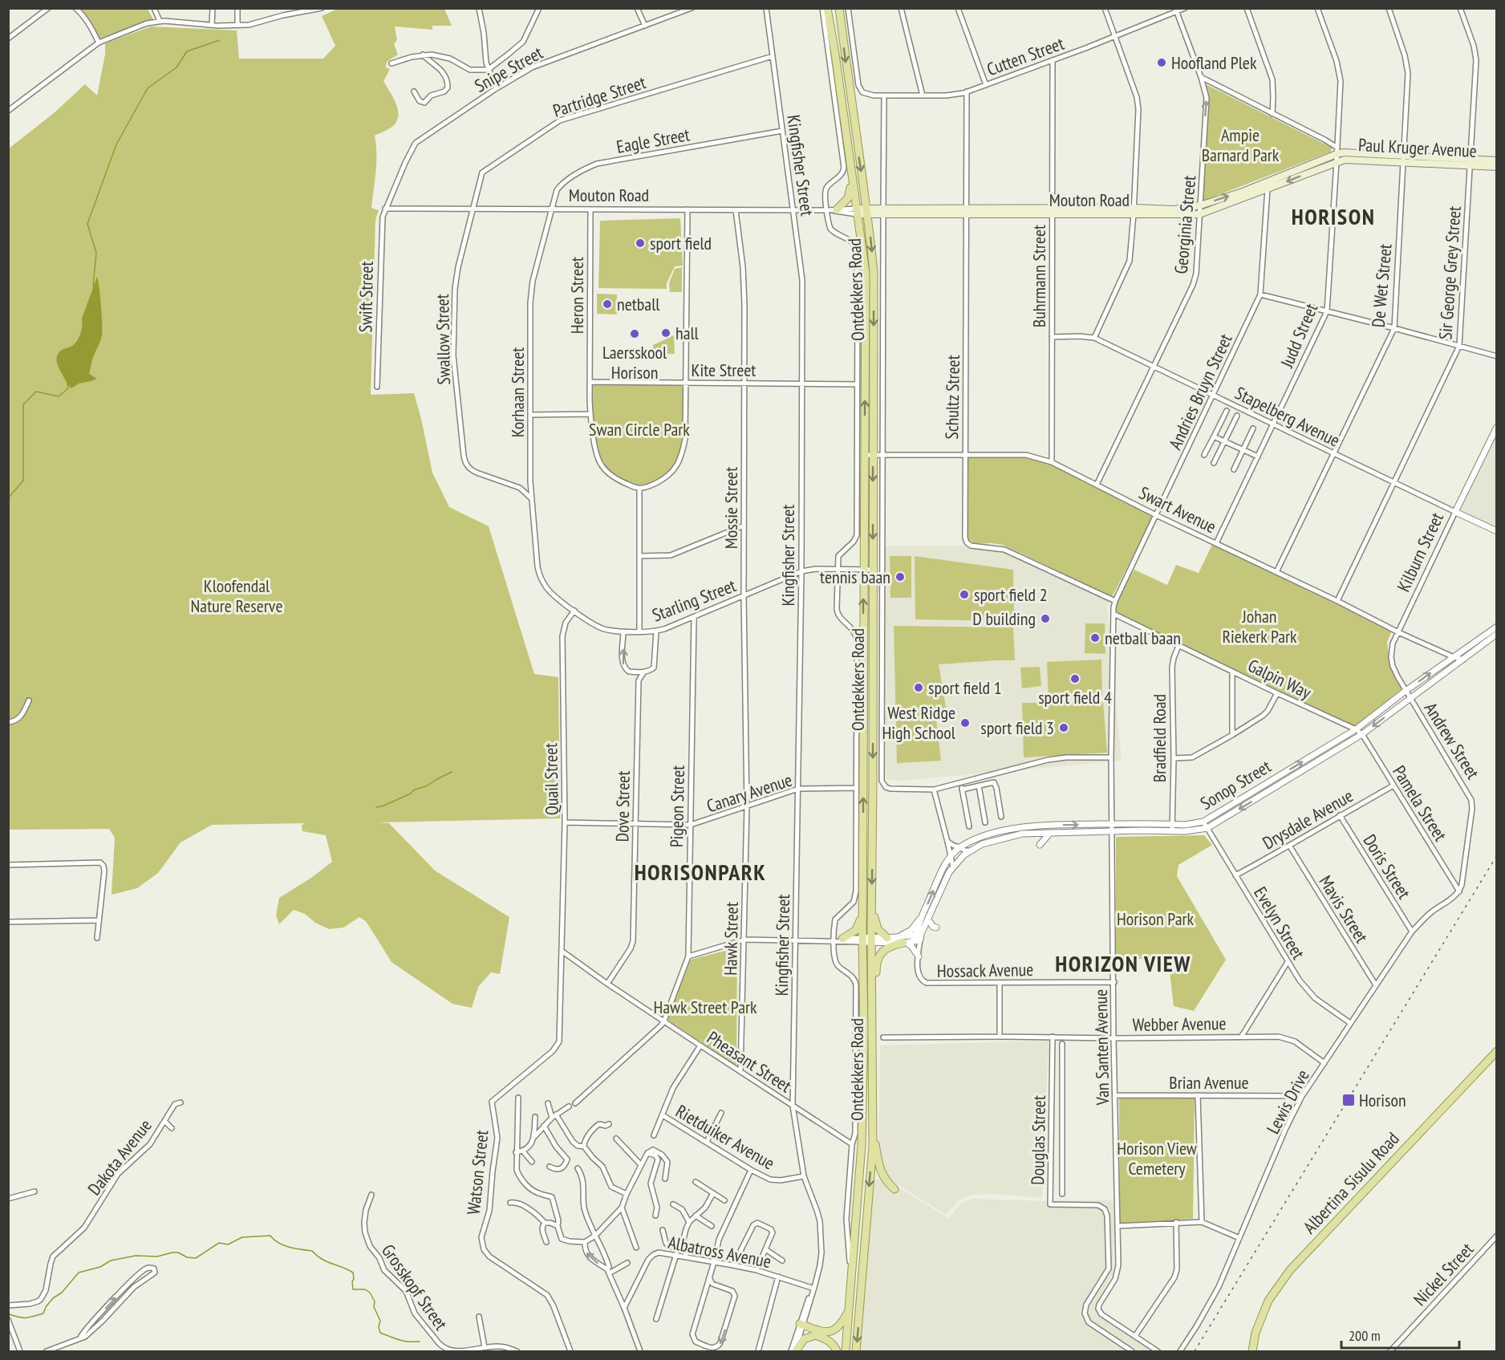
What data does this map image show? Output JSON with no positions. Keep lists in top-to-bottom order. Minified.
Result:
{"streets":{"main road":["Paul Kruger Avenue","Mouton Road","Ontdekkers Road","Albertina Sisulu Road"],"street":["Cutten Street","Snipe Street","Partridge Street","Eagle Street","Kingfisher Street","Georginia Street","Sir George Grey Street","Buhrmann Street","De Wet Street","Heron Street","Swift Street","Judd Street","Swallow Street","Kite Street","Andries Bruyn Street","Korhaan Street","Schultz Street","Stapelberg Avenue","Mossie Street","Swart Avenue","Kilburn Street","Starling Street","Galpin Way","Bradfield Road","Andrew Street","Quail Street","Sonop Street","Canary Avenue","Pamela Street","Dove Street","Pigeon Street","Drysdale Avenue","Doris Street","Mavis Street","Evelyn Street","Hawk Street","Hossack Avenue","Webber Avenue","Van Santen Avenue","Pheasant Street","Brian Avenue","Lewis Drive","Rietduiker Avenue","Douglas Street","Dakota Avenue","Watson Street","Albatross Avenue","Nickel Street","Grosskopf Street"]},"crossings":[["Cutten Street","Georginia Street"],["Cutten Street","Buhrmann Street"],["Cutten Street","Ontdekkers Road"],["Cutten Street","Schultz Street"],["Snipe Street","Mouton Road"],["Snipe Street","Swift Street"],["Partridge Street","Kingfisher Street"],["Partridge Street","Mouton Road"],["Partridge Street","Swallow Street"],["Eagle Street","Kingfisher Street"],["Eagle Street","Mouton Road"],["Eagle Street","Korhaan Street"],["Paul Kruger Avenue","Mouton Road"],["Paul Kruger Avenue","Georginia Street"],["Paul Kruger Avenue","Sir George Grey Street"],["Paul Kruger Avenue","De Wet Street"],["Paul Kruger Avenue","Judd Street"],["Kingfisher Street","Mouton Road"],["Kingfisher Street","Kite Street"],["Kingfisher Street","Starling Street"],["Kingfisher Street","Canary Avenue"],["Kingfisher Street","Pheasant Street"],["Kingfisher Street","Rietduiker Avenue"],["Mouton Road","Georginia Street"],["Mouton Road","Buhrmann Street"],["Mouton Road","Ontdekkers Road"],["Mouton Road","Heron Street"],["Mouton Road","Swift Street"],["Mouton Road","Judd Street"],["Mouton Road","Swallow Street"],["Mouton Road","Andries Bruyn Street"],["Mouton Road","Korhaan Street"],["Mouton Road","Schultz Street"],["Mouton Road","Mossie Street"],["Georginia Street","Stapelberg Avenue"],["Georginia Street","Swart Avenue"],["Sir George Grey Street","Stapelberg Avenue"],["Sir George Grey Street","Swart Avenue"],["Buhrmann Street","Stapelberg Avenue"],["Buhrmann Street","Swart Avenue"],["De Wet Street","Stapelberg Avenue"],["De Wet Street","Swart Avenue"],["Ontdekkers Road","Kite Street"],["Ontdekkers Road","Swart Avenue"],["Ontdekkers Road","Starling Street"],["Ontdekkers Road","Canary Avenue"],["Ontdekkers Road","Pheasant Street"],["Heron Street","Kite Street"],["Judd Street","Stapelberg Avenue"],["Judd Street","Swart Avenue"],["Kite Street","Mossie Street"],["Andries Bruyn Street","Schultz Street"],["Andries Bruyn Street","Stapelberg Avenue"],["Andries Bruyn Street","Swart Avenue"],["Andries Bruyn Street","Van Santen Avenue"],["Korhaan Street","Starling Street"],["Schultz Street","Swart Avenue"],["Schultz Street","Van Santen Avenue"],["Stapelberg Avenue","Kilburn Street"],["Mossie Street","Starling Street"],["Mossie Street","Canary Avenue"],["Mossie Street","Hawk Street"],["Swart Avenue","Kilburn Street"],["Swart Avenue","Sonop Street"],["Kilburn Street","Andrew Street"],["Kilburn Street","Sonop Street"],["Starling Street","Quail Street"],["Starling Street","Pigeon Street"],["Galpin Way","Bradfield Road"],["Galpin Way","Sonop Street"],["Galpin Way","Pamela Street"],["Galpin Way","Van Santen Avenue"],["Bradfield Road","Sonop Street"],["Andrew Street","Sonop Street"],["Andrew Street","Pamela Street"],["Andrew Street","Lewis Drive"],["Quail Street","Canary Avenue"],["Quail Street","Pheasant Street"],["Quail Street","Watson Street"],["Sonop Street","Pamela Street"],["Sonop Street","Evelyn Street"],["Sonop Street","Hossack Avenue"],["Sonop Street","Van Santen Avenue"],["Canary Avenue","Dove Street"],["Canary Avenue","Pigeon Street"],["Canary Avenue","Hawk Street"],["Pamela Street","Drysdale Avenue"],["Pamela Street","Lewis Drive"],["Dove Street","Pheasant Street"],["Pigeon Street","Pheasant Street"],["Drysdale Avenue","Doris Street"],["Drysdale Avenue","Mavis Street"],["Drysdale Avenue","Evelyn Street"],["Doris Street","Lewis Drive"],["Mavis Street","Lewis Drive"],["Evelyn Street","Lewis Drive"],["Hawk Street","Pheasant Street"],["Hossack Avenue","Van Santen Avenue"],["Webber Avenue","Van Santen Avenue"],["Webber Avenue","Lewis Drive"],["Webber Avenue","Douglas Street"],["Van Santen Avenue","Brian Avenue"],["Brian Avenue","Lewis Drive"]],"districts":["HORISON","HORISONPARK","HORIZON VIEW"],"parks":["Ampie Barnard Park","Swan Circle Park","Kloofendal Nature Reserve","Johan Riekerk Park","Horison Park","Hawk Street Park","Horison View Cemetery"],"places":{"other":["Hoofland Plek","sport field","netball","hall","Laersskool Horison","tennis baan","sport field 2","D building","netball baan","sport field 4","sport field 1","West Ridge High School","sport field 3"],"transit":["Horison"]},"scale_bar":"200 m"}
